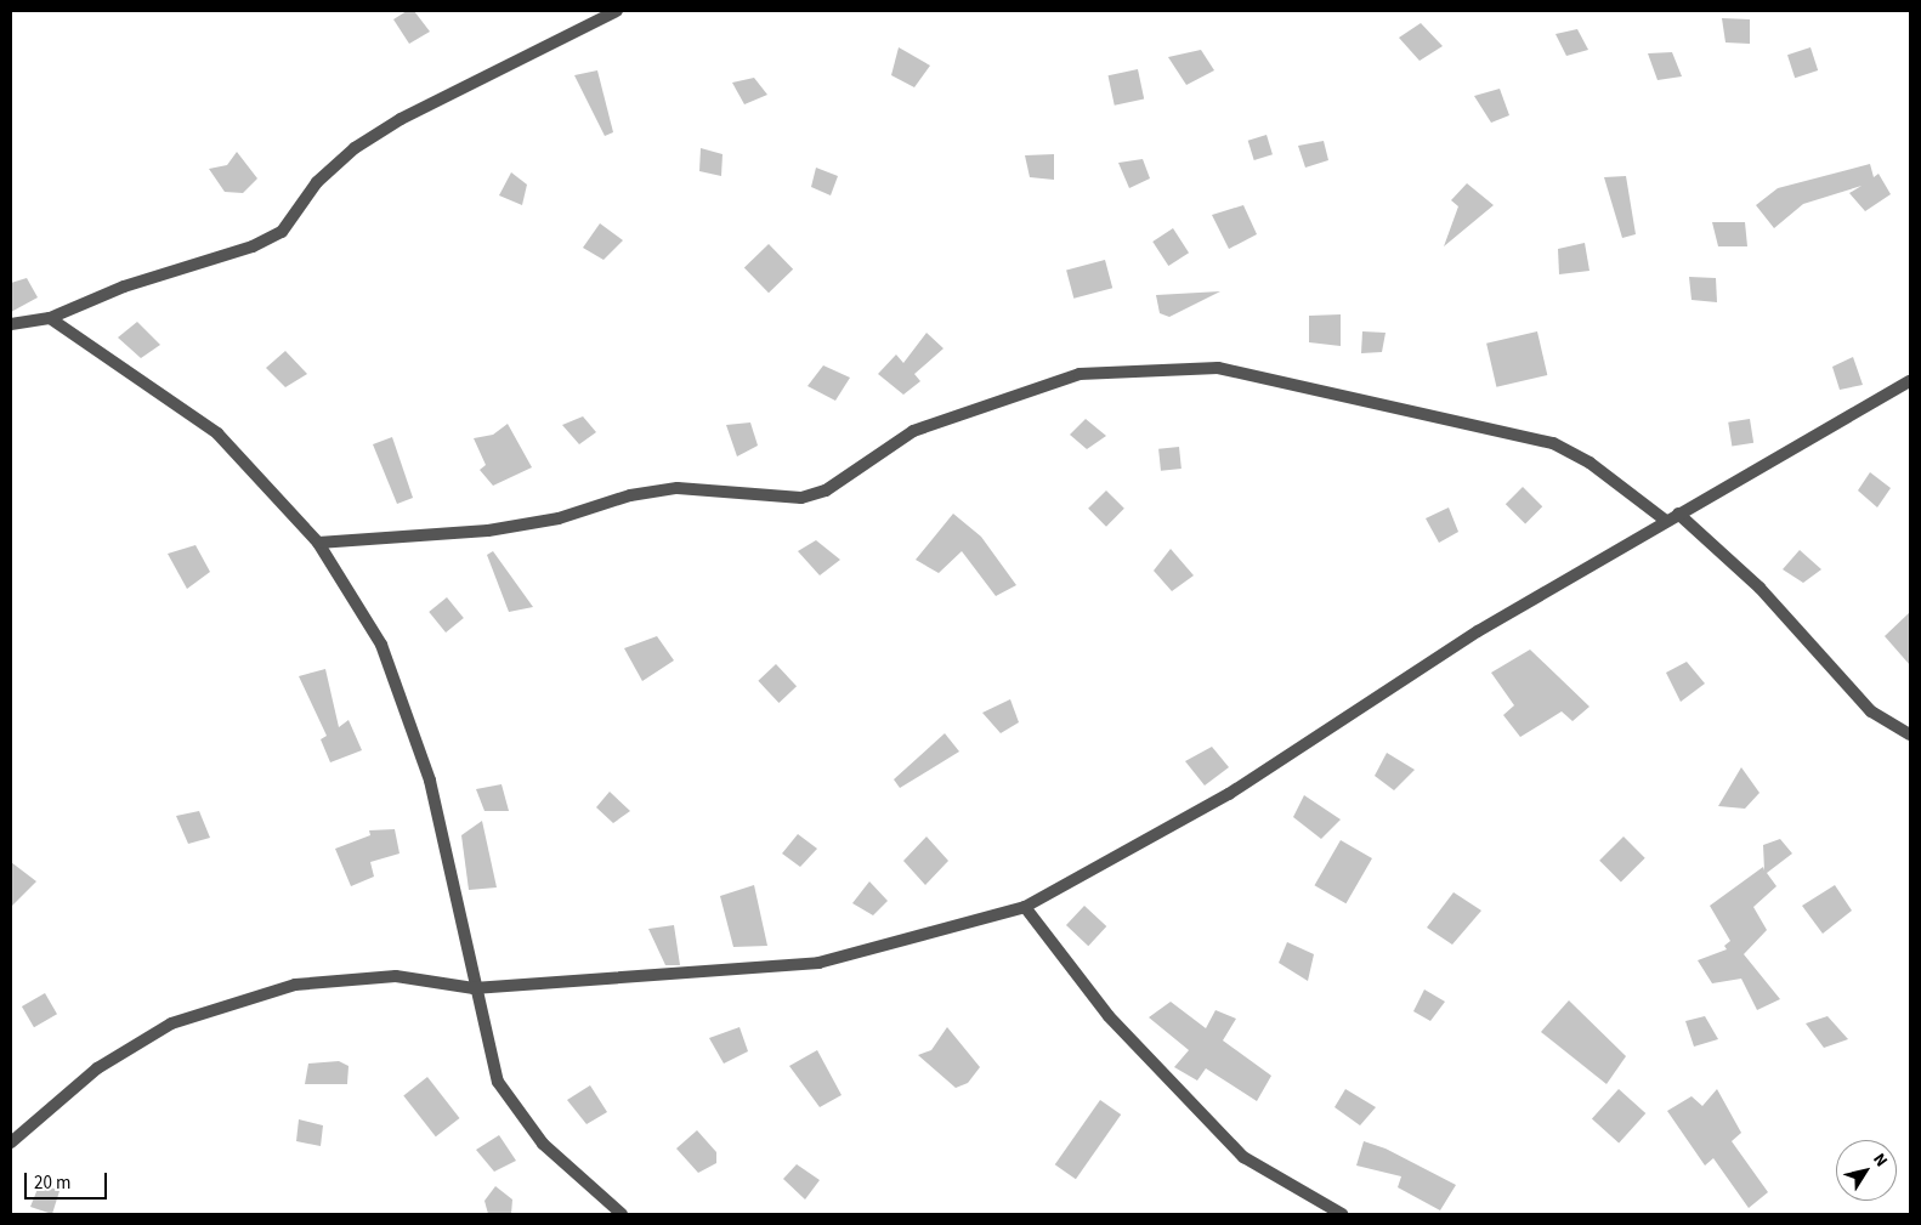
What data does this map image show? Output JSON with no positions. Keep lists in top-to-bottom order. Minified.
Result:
{"scale_bar":"20 m","north":"top right"}
